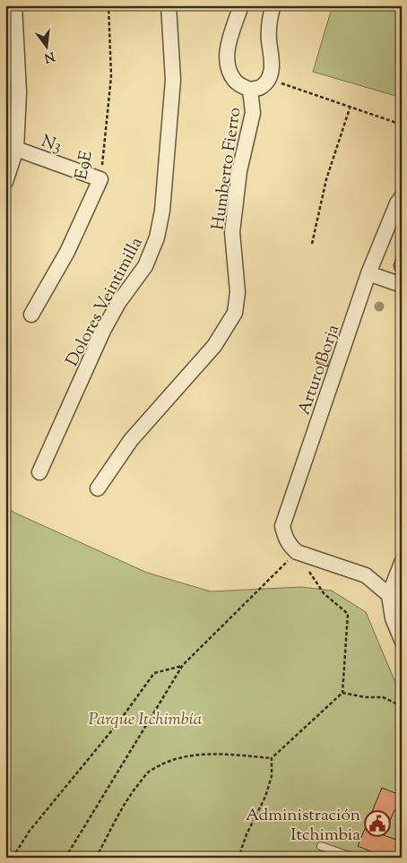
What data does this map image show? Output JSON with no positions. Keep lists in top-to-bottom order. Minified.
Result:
{"streets":{"street":["N3","E9E","Humberto Fierro","Dolores Veintimilla","Arturo Borja"]},"crossings":[["N3","E9E"]],"parks":["Parque Itchimbía"],"places":{"public building":["Administración Itchimbia"]},"north":"bottom"}
